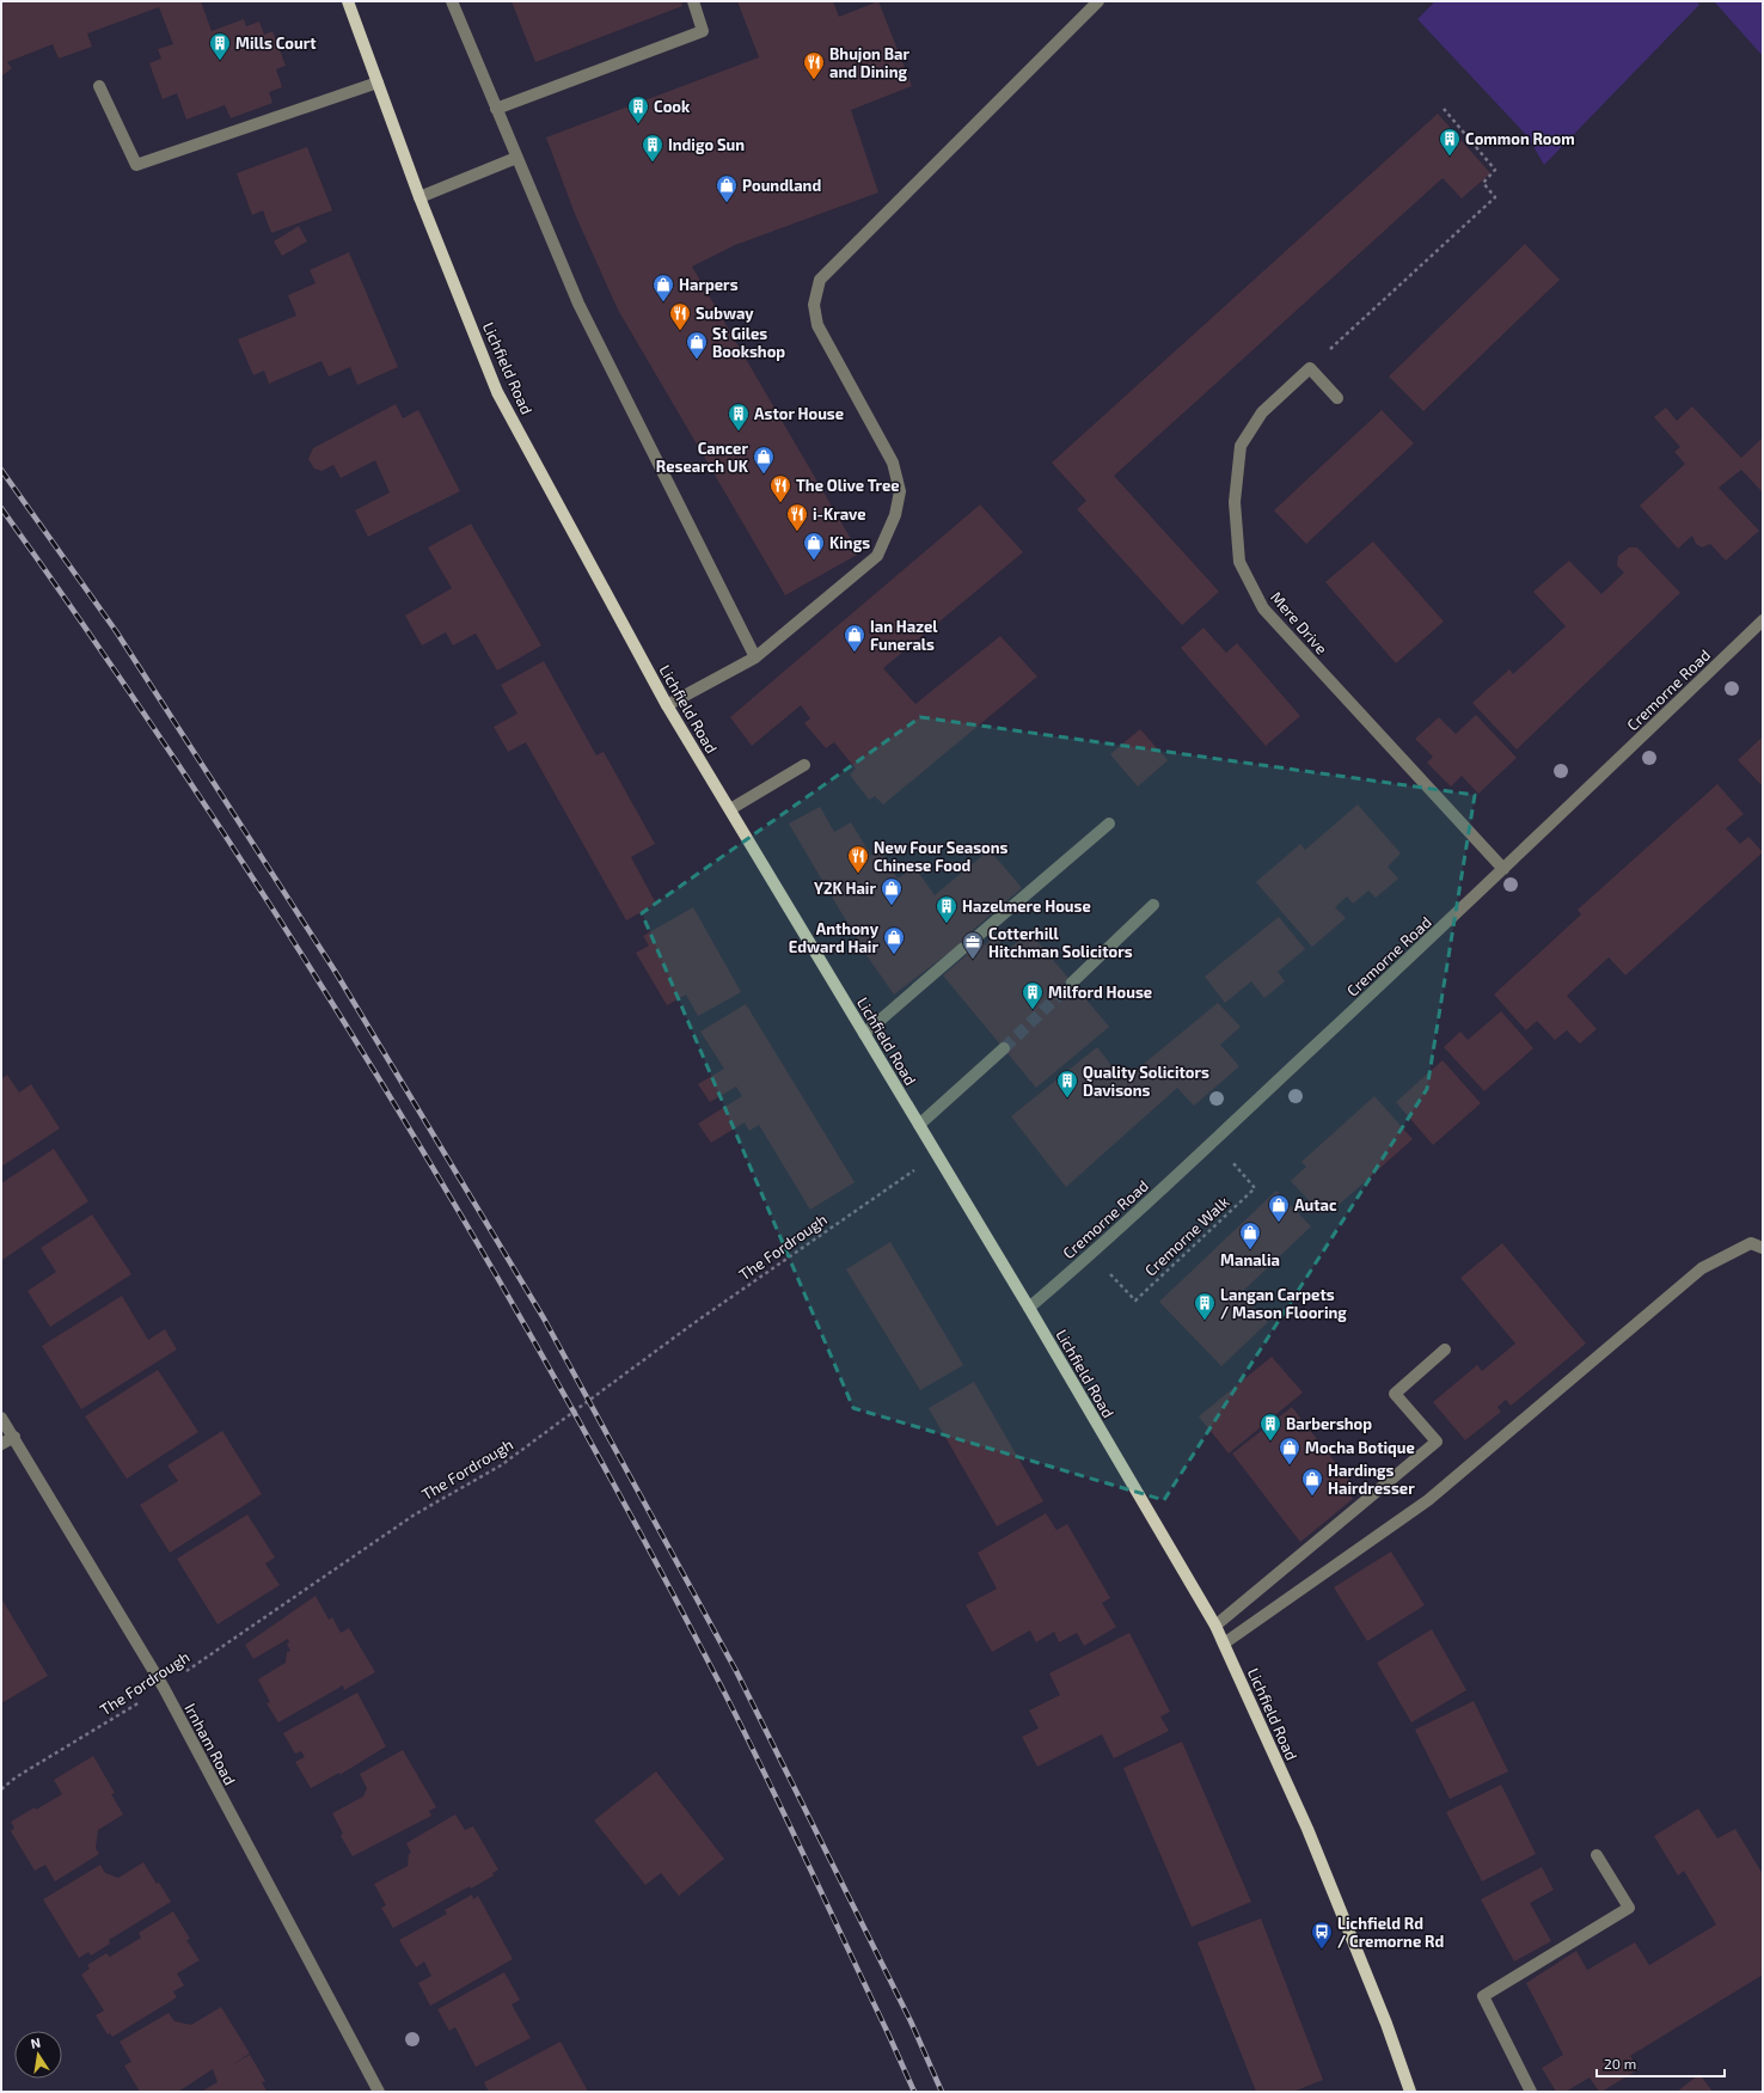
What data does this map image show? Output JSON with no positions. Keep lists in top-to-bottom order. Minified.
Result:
{"streets":{"main road":["Lichfield Road"],"street":["Mere Drive","Cremorne Road","Irnham Road"],"path":["Cremorne Walk","The Fordrough"]},"crossings":[["Lichfield Road","Cremorne Road"],["Lichfield Road","The Fordrough"],["Mere Drive","Cremorne Road"],["Cremorne Road","Cremorne Walk"],["The Fordrough","Irnham Road"]],"places":{"building":["Mills Court","Cook","Common Room","Indigo Sun","Astor House","Hazelmere House","Milford House","Quality Solicitors Davisons","Langan Carpets / Mason Flooring","Barbershop"],"restaurant":["Bhujon Bar and Dining","Subway","The Olive Tree","i-Krave","New Four Seasons Chinese Food"],"shop":["Poundland","Harpers","St Giles Bookshop","Cancer Research UK","Kings","Ian Hazel Funerals","Y2K Hair","Anthony Edward Hair","Autac","Manalia","Mocha Botique","Hardings Hairdresser"],"office":["Cotterhill Hitchman Solicitors"],"bus stop":["Lichfield Rd / Cremorne Rd"]},"scale_bar":"20 m","north":"top"}
